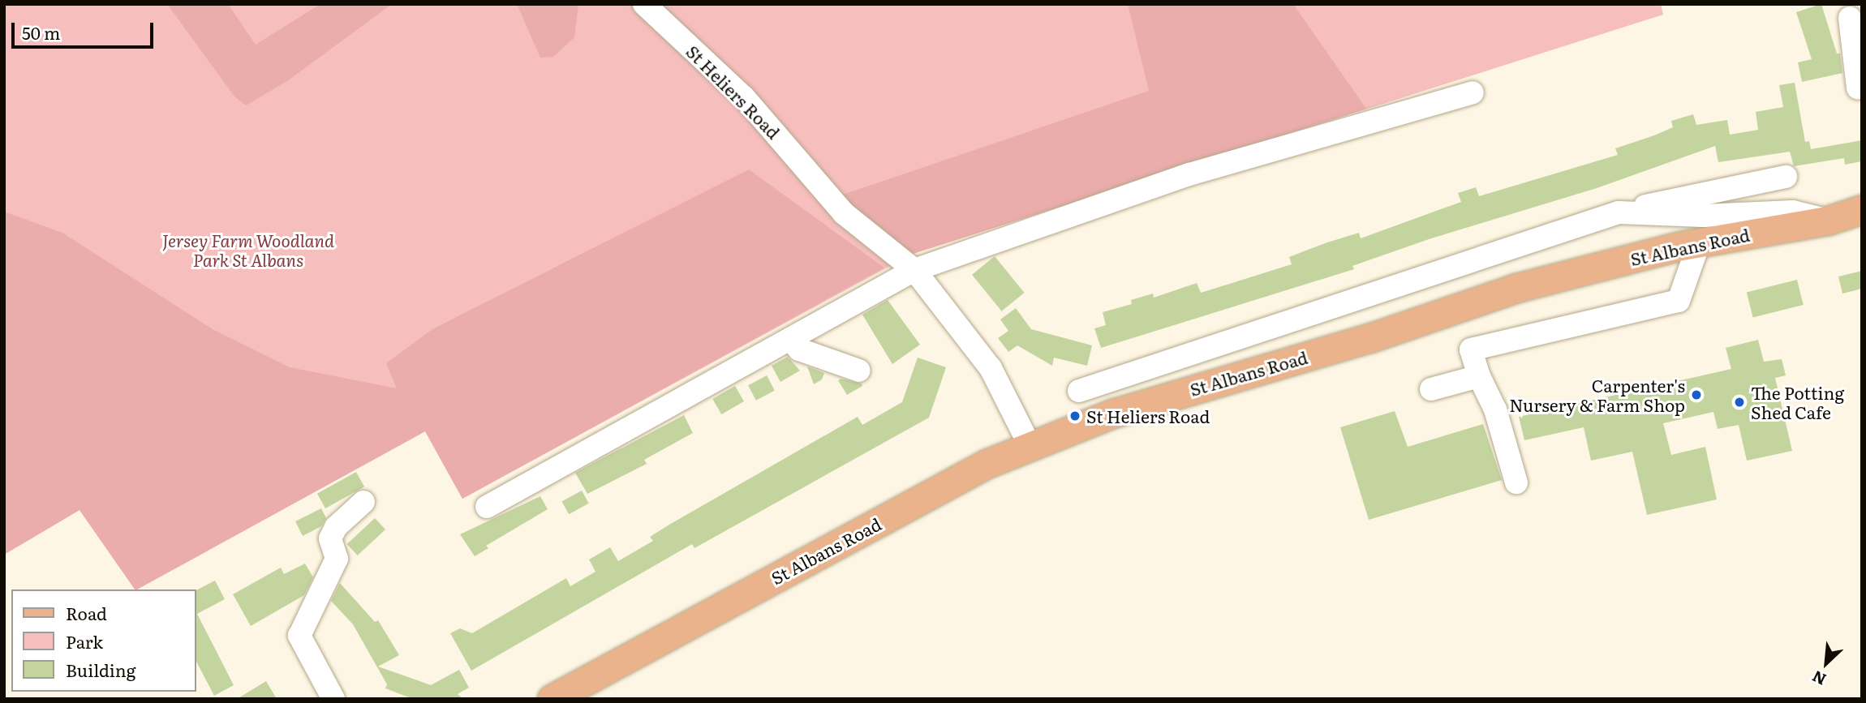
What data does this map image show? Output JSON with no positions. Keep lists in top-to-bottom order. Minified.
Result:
{"streets":{"main road":["St Albans Road"],"street":["St Heliers Road"]},"crossings":[["St Heliers Road","St Albans Road"]],"parks":["Jersey Farm Woodland Park St Albans"],"places":["Carpenter's Nursery & Farm Shop","The Potting Shed Cafe","St Heliers Road"],"legend":["Road","Park","Building"],"scale_bar":"50 m","north":"bottom left"}
